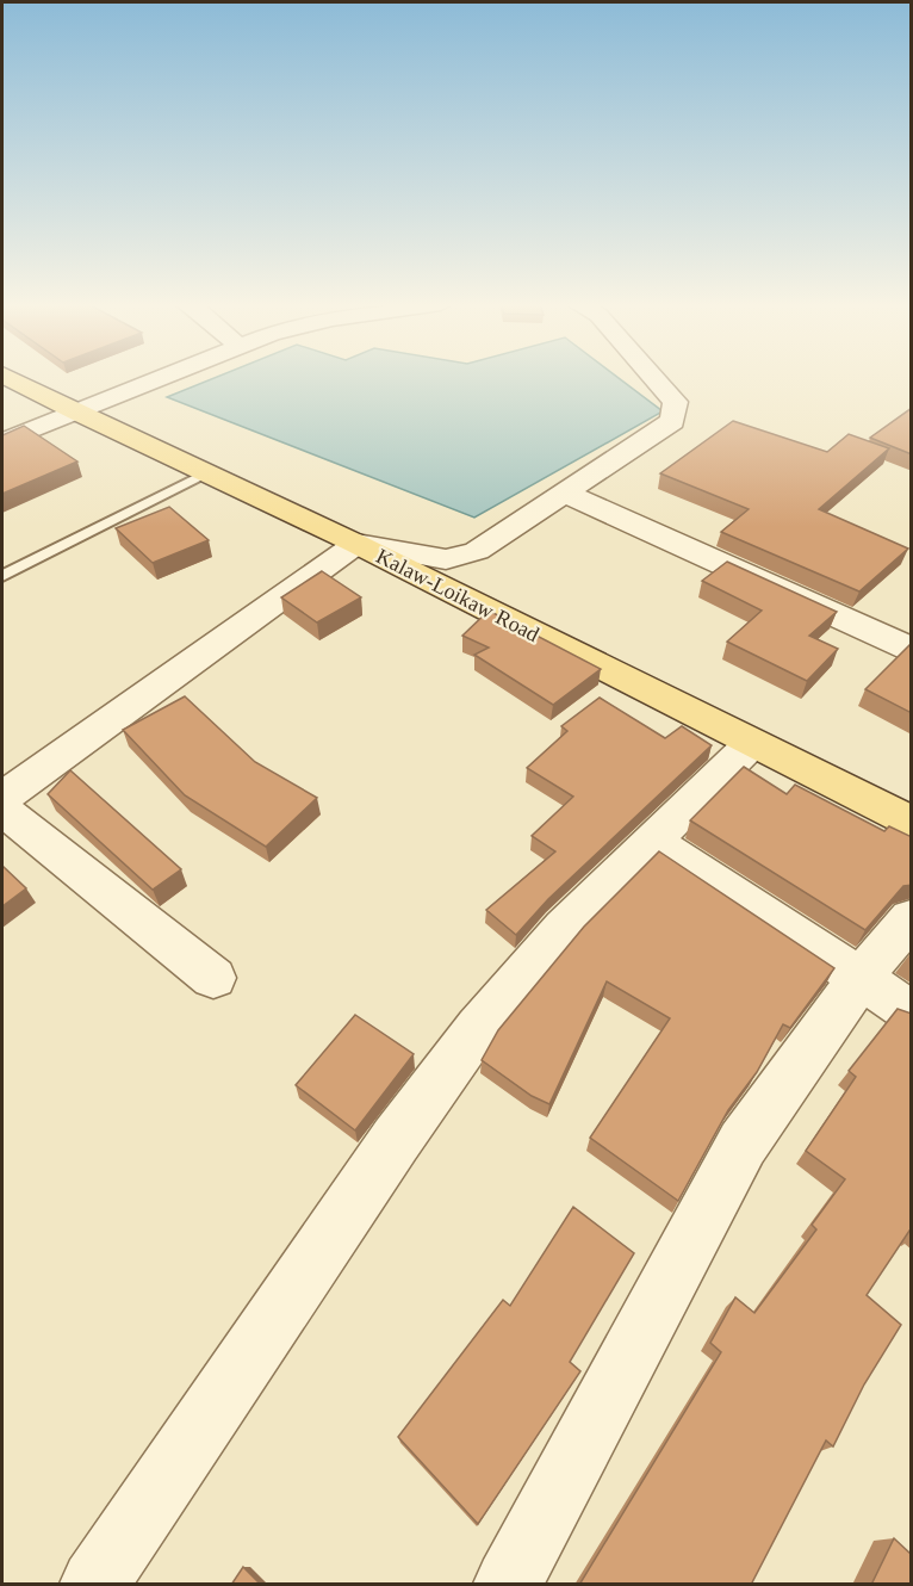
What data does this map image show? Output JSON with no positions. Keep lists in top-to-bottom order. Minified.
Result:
{"streets":{"main road":["Kalaw-Loikaw Road"]}}
